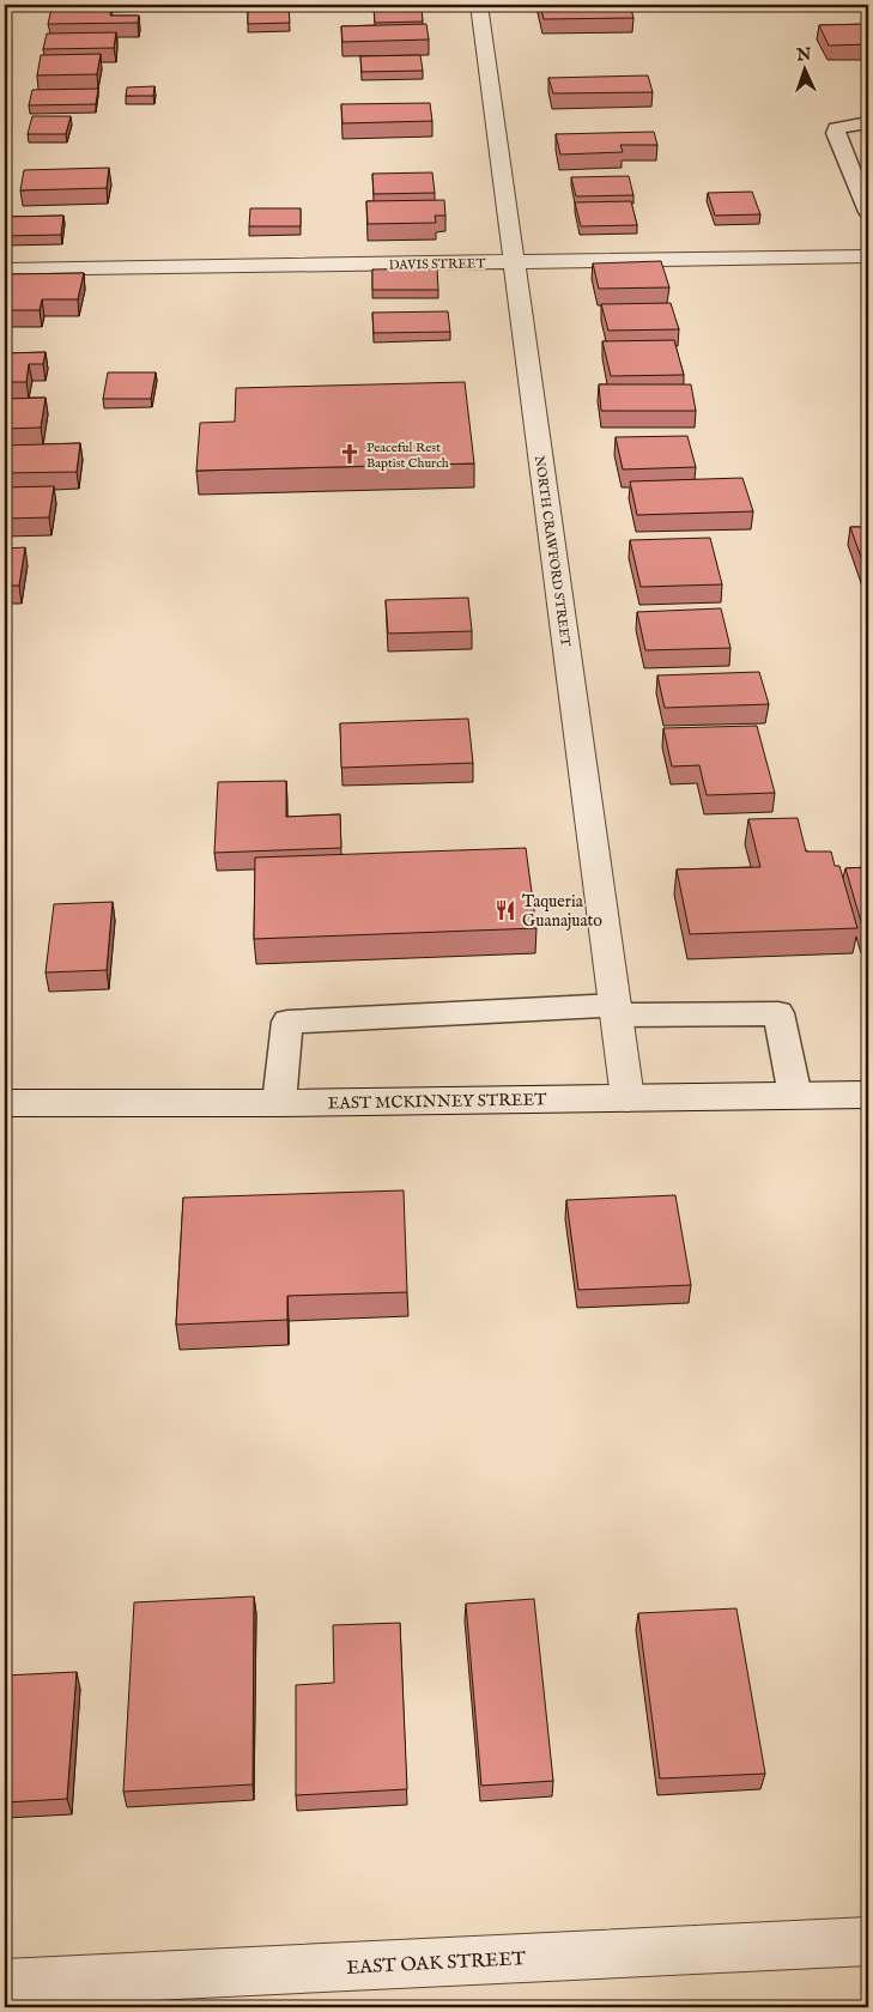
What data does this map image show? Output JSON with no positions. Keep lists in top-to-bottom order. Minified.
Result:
{"streets":{"street":["DAVIS STREET","NORTH CRAWFORD STREET","EAST MCKINNEY STREET","EAST OAK STREET"]},"crossings":[["DAVIS STREET","NORTH CRAWFORD STREET"],["NORTH CRAWFORD STREET","EAST MCKINNEY STREET"]],"places":{"church":["Peaceful Rest Baptist Church"],"restaurant":["Taqueria Guanajuato"]},"north":"top"}
